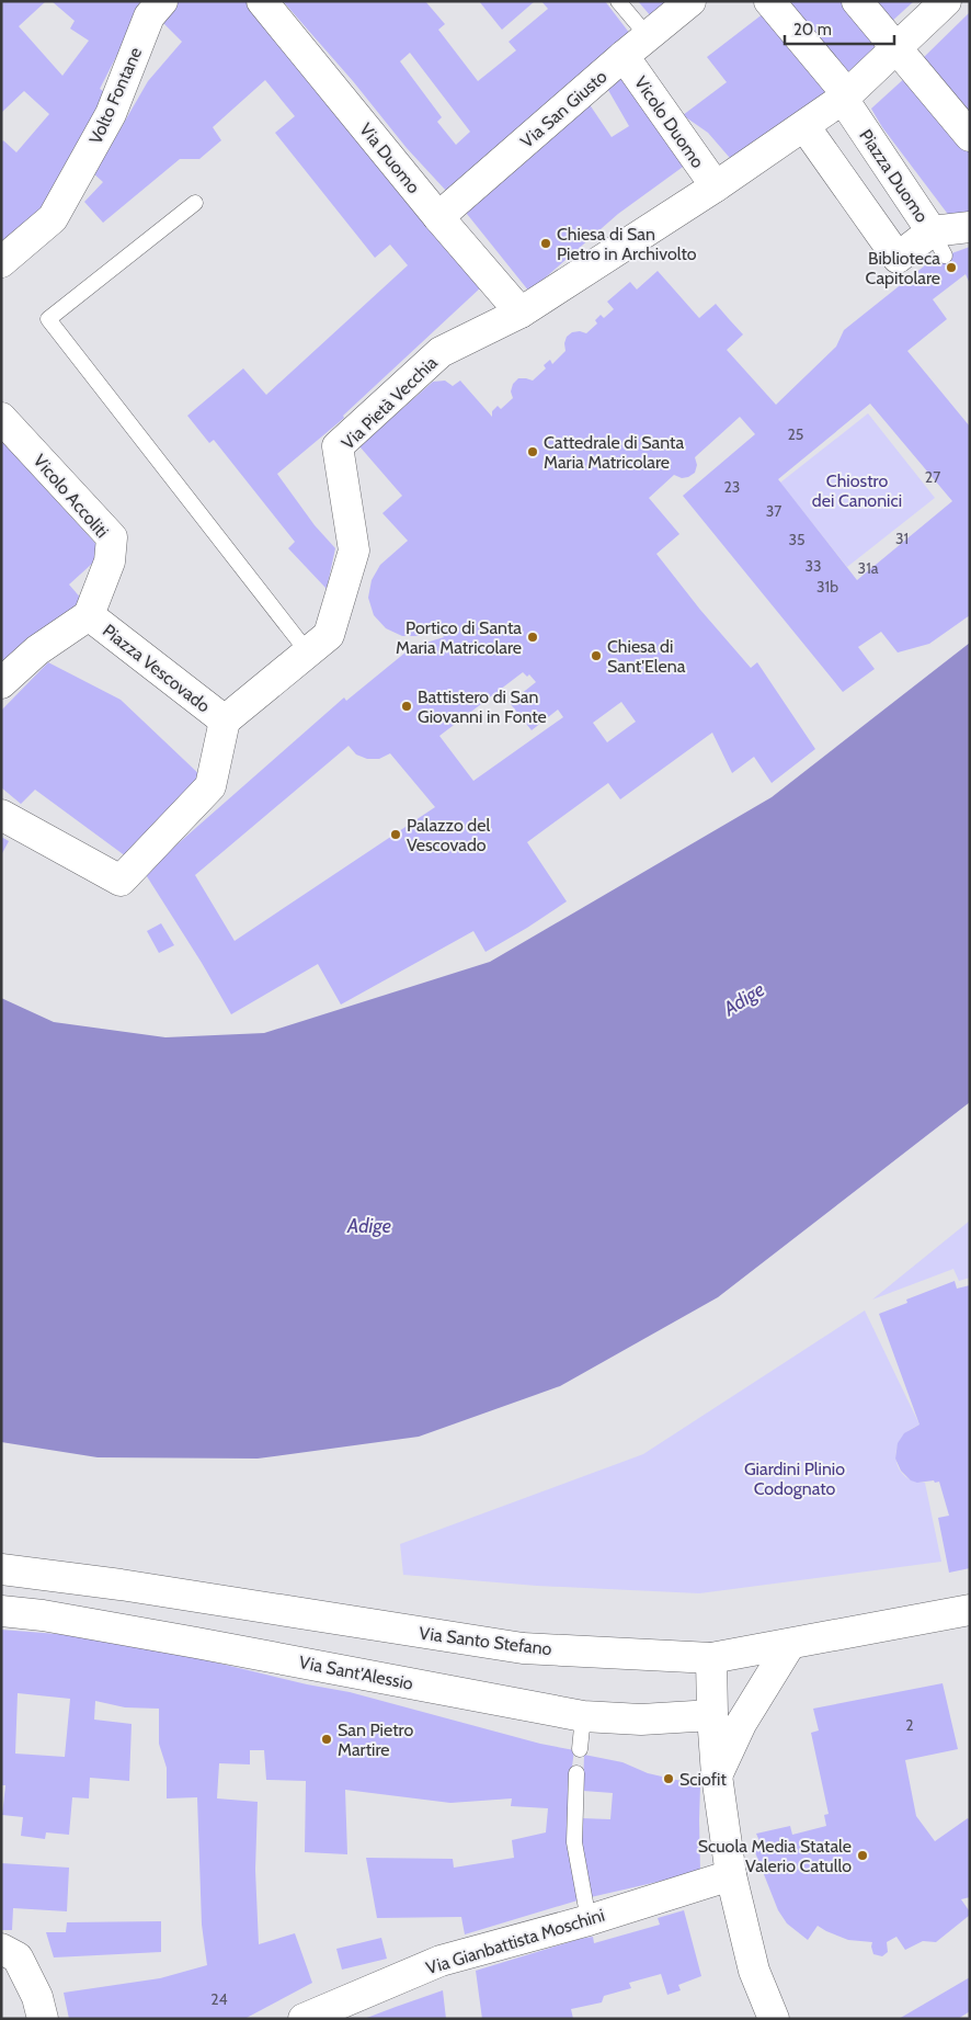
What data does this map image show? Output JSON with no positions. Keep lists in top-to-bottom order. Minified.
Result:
{"streets":{"street":["Volto Fontane","Via San Giusto","Vicolo Duomo","Via Duomo","Piazza Duomo","Via Pietà Vecchia","Vicolo Accoliti","Piazza Vescovado","Via Santo Stefano","Via Sant'Alessio","Via Gianbattista Moschini"]},"crossings":[["Via San Giusto","Vicolo Duomo"],["Via San Giusto","Via Duomo"],["Vicolo Duomo","Via Pietà Vecchia"],["Via Duomo","Via Pietà Vecchia"],["Via Pietà Vecchia","Piazza Vescovado"],["Vicolo Accoliti","Piazza Vescovado"]],"water":["Adige"],"parks":["Chiostro dei Canonici","Giardini Plinio Codognato"],"places":["Chiesa di San Pietro in Archivolto","Biblioteca Capitolare","Cattedrale di Santa Maria Matricolare","Portico di Santa Maria Matricolare","Chiesa di Sant'Elena","Battistero di San Giovanni in Fonte","Palazzo del Vescovado","San Pietro Martire","Sciofit","Scuola Media Statale Valerio Catullo"],"house_numbers":["25","27","23","37","31","35","33","31a","31b","2","24"],"scale_bar":"20 m"}
